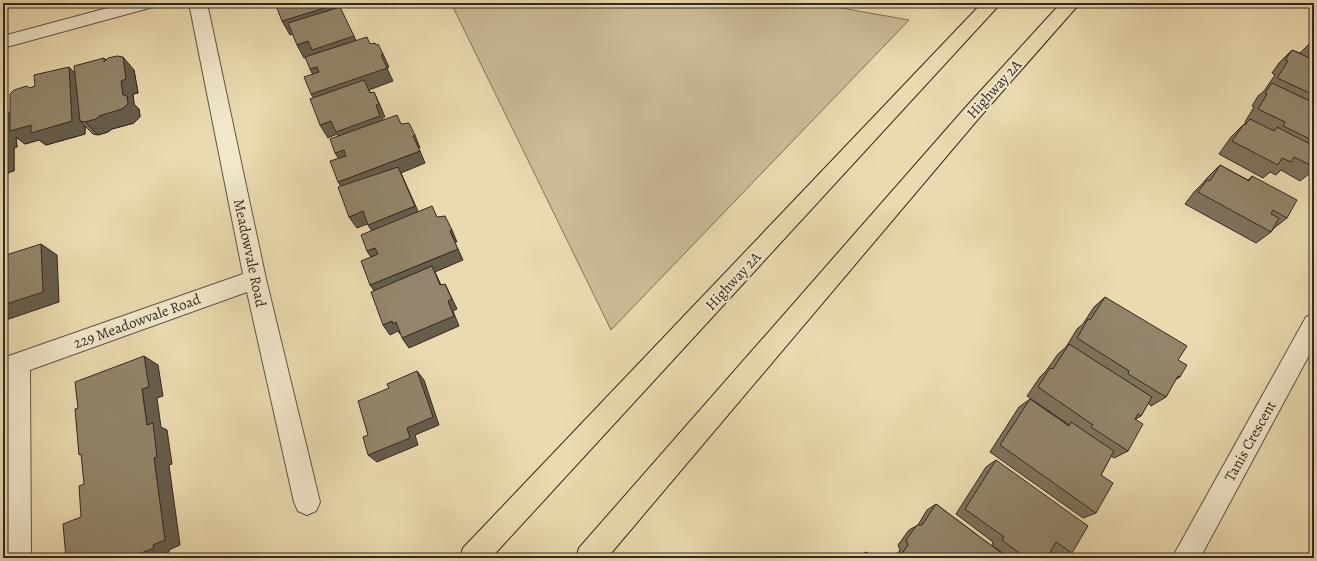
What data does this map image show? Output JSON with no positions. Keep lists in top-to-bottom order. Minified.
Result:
{"streets":{"highway":["Highway 2A"],"street":["Meadowvale Road","229 Meadowvale Road","Tanis Crescent"]},"crossings":[["Meadowvale Road","229 Meadowvale Road"]]}
